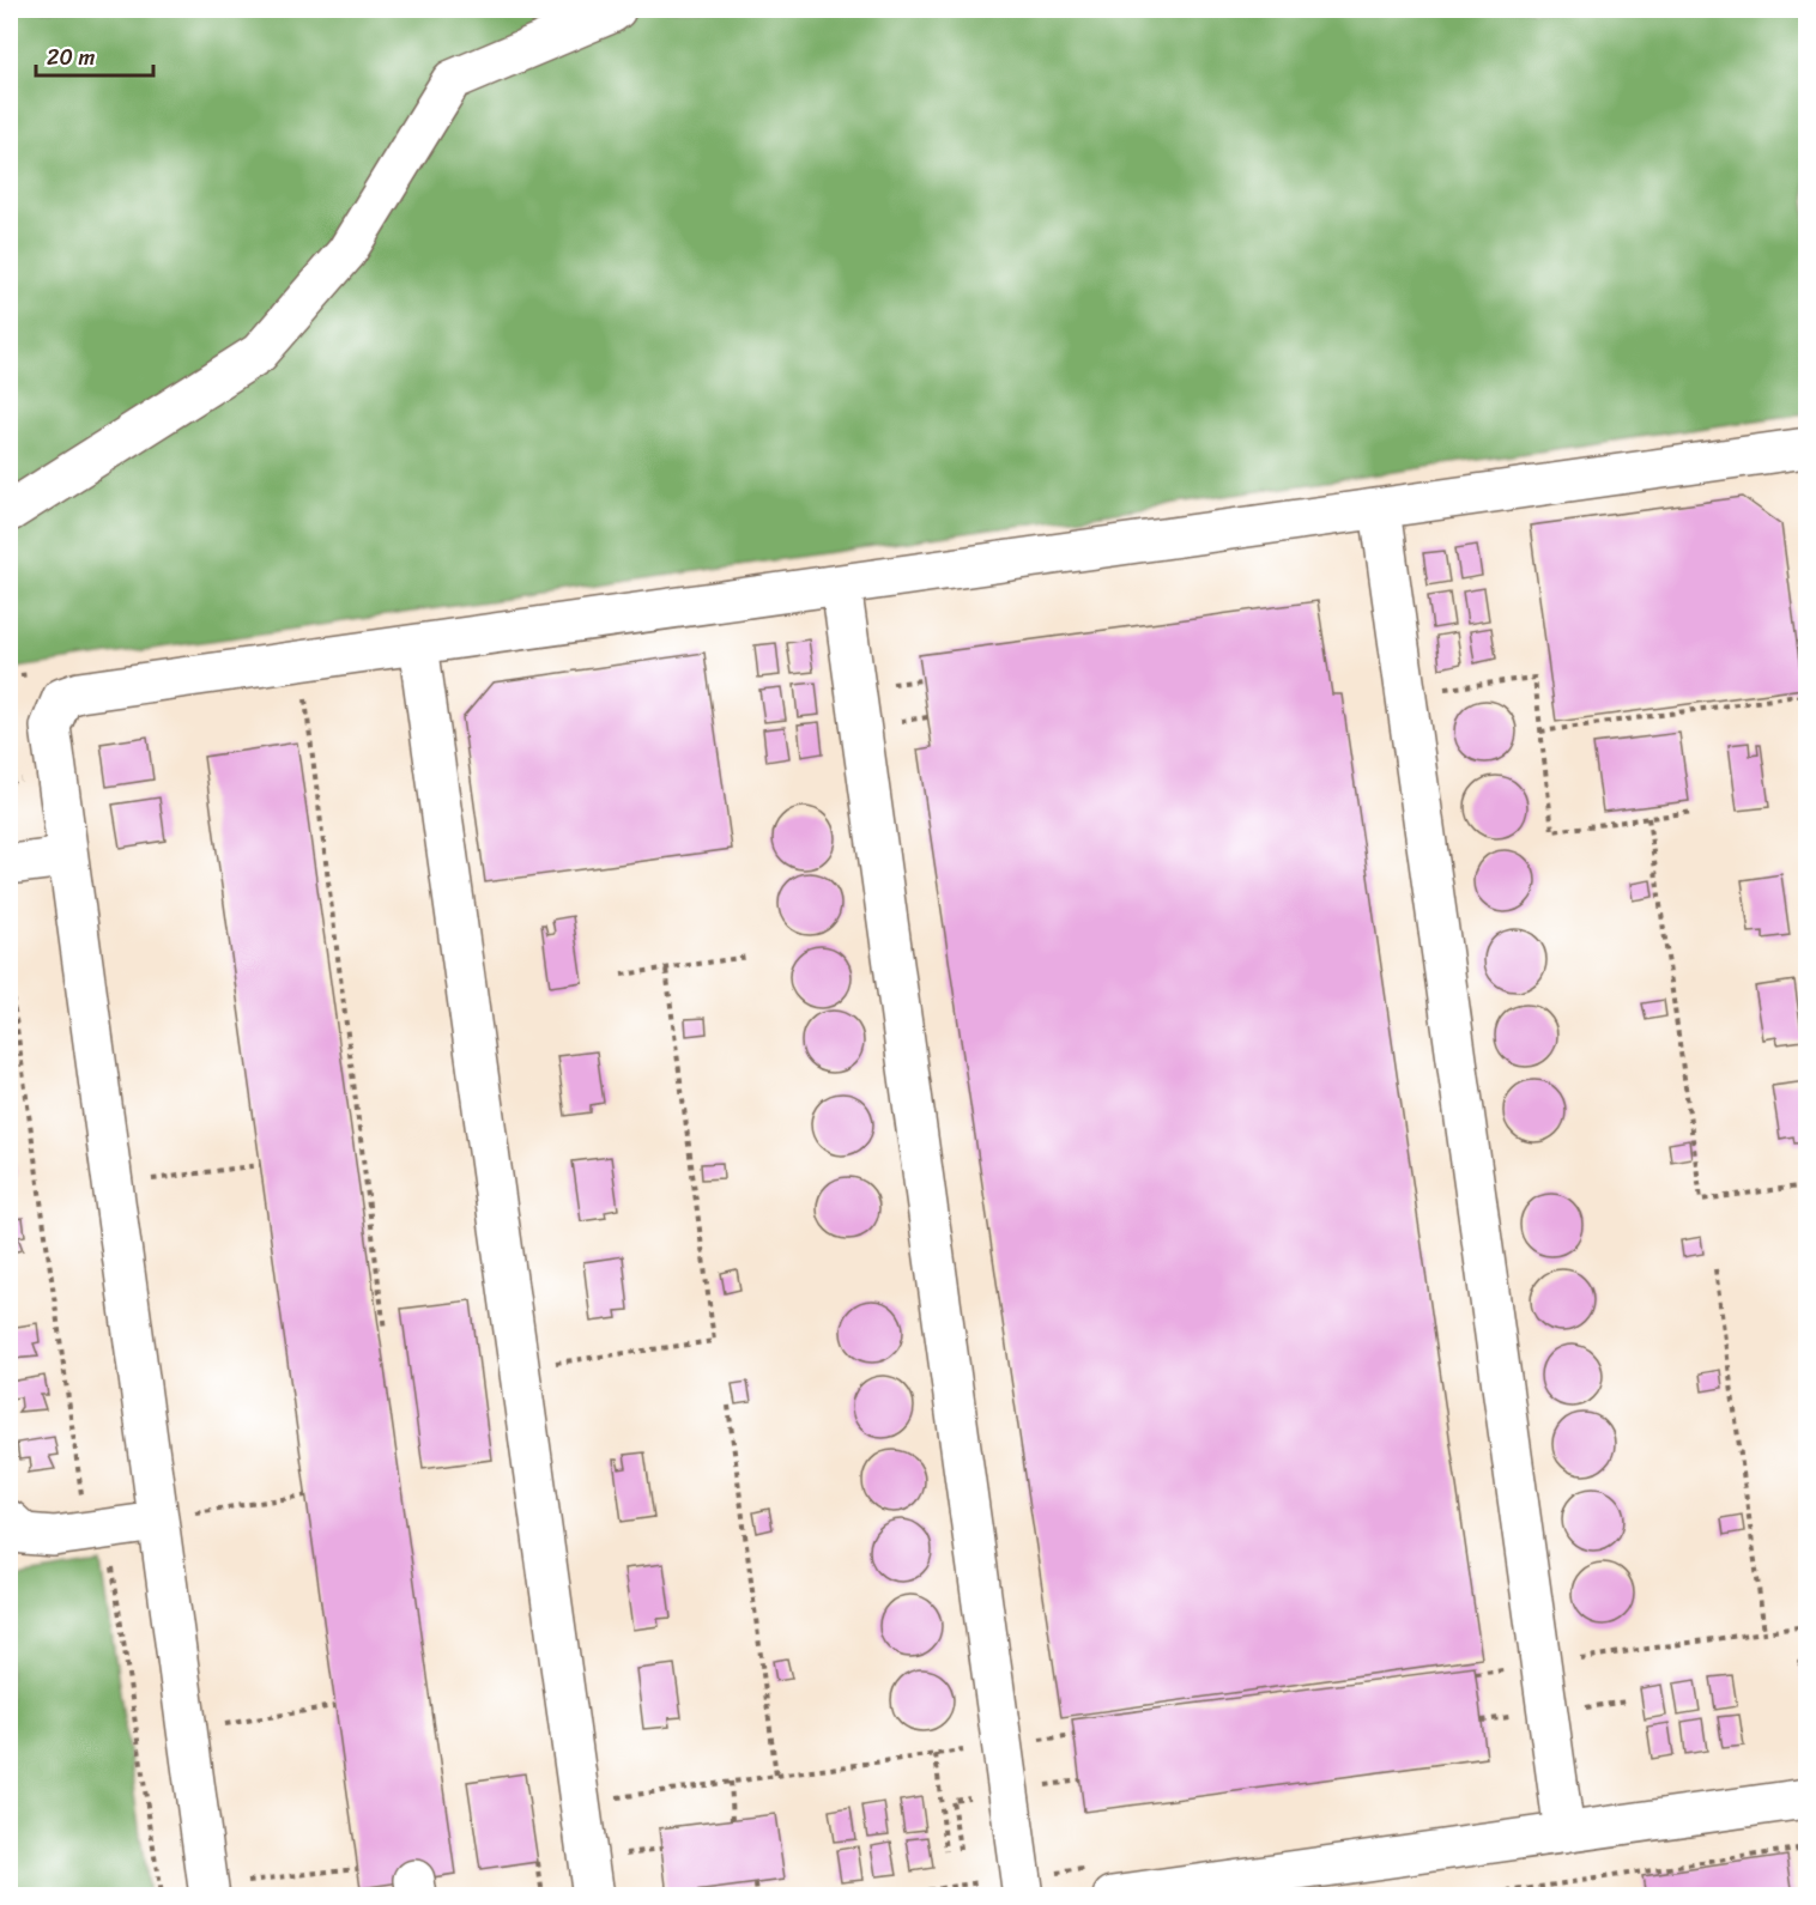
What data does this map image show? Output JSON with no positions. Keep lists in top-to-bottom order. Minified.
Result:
{"scale_bar":"20 m"}
